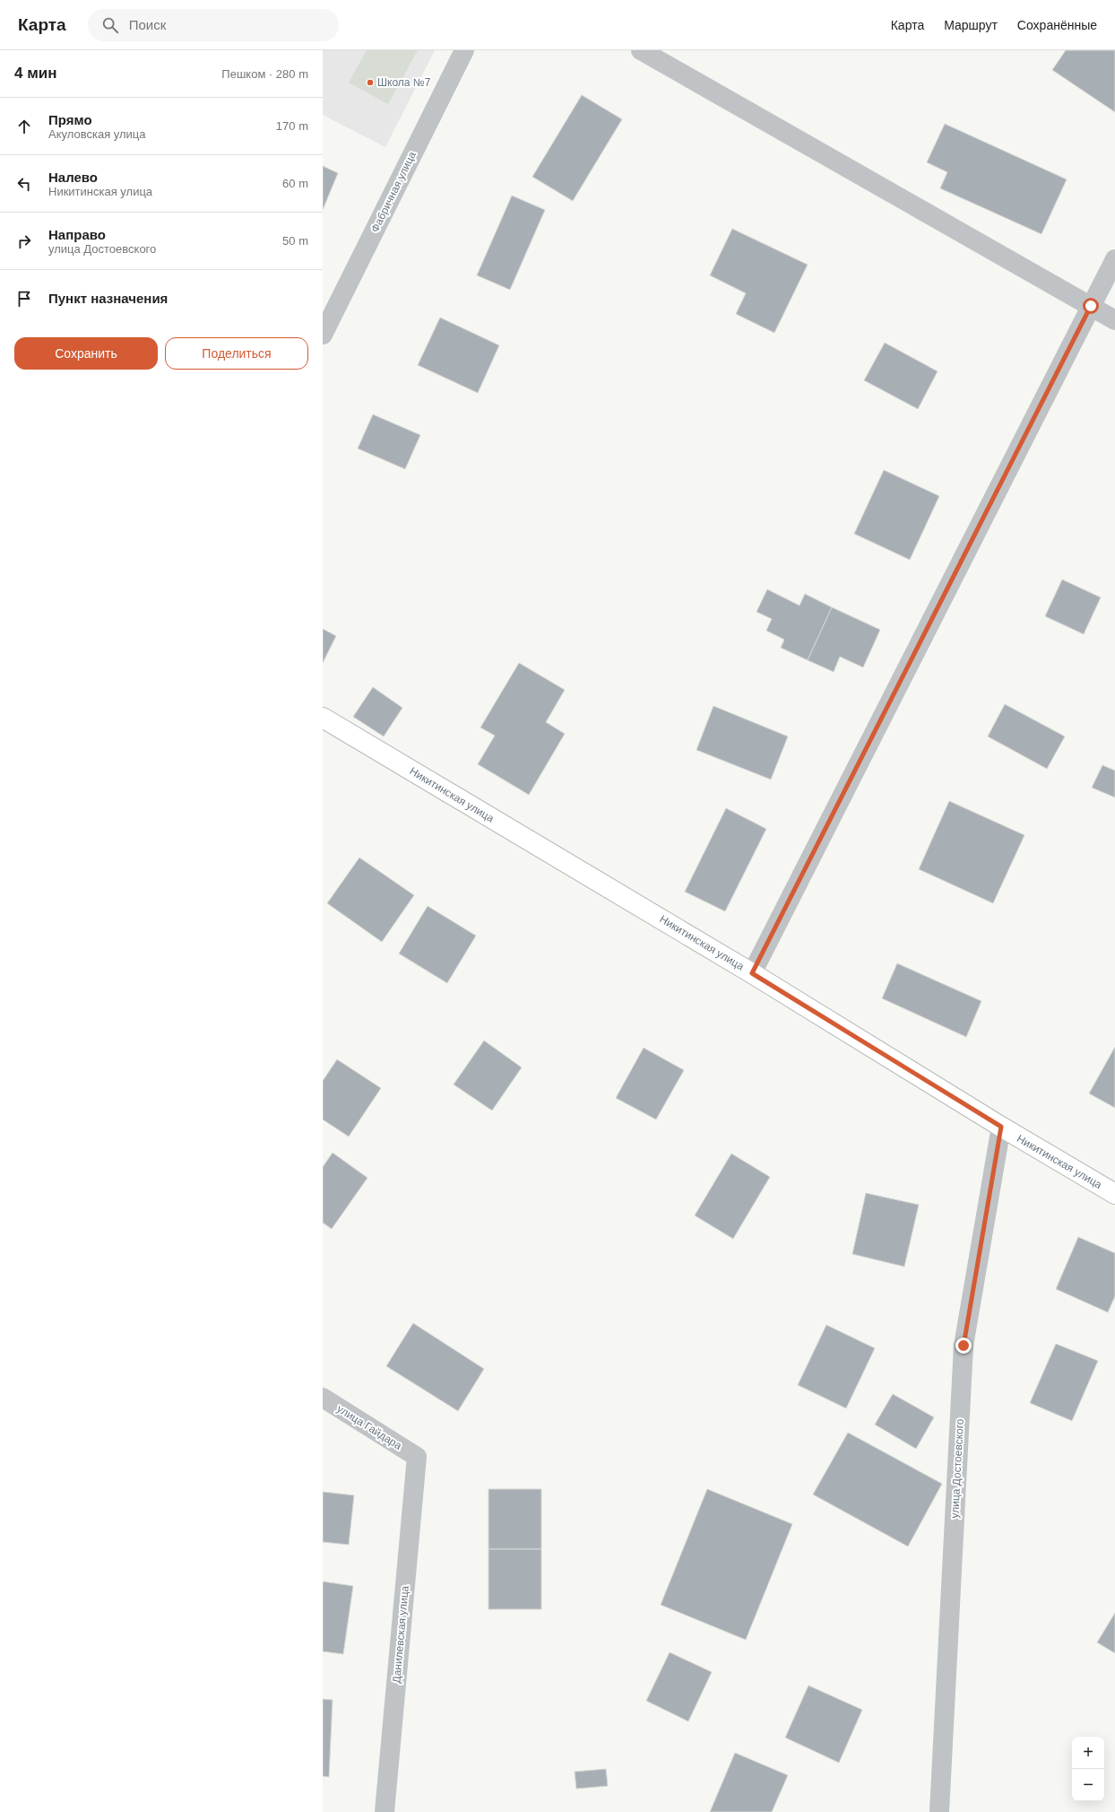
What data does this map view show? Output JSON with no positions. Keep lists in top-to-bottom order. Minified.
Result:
{"streets":{"street":["Фабричная улица","Никитинская улица","улица Гайдара","улица Достоевского","Данилевская улица"]},"crossings":[["Никитинская улица","улица Достоевского"],["улица Гайдара","Данилевская улица"]],"places":["Школа №7"],"page":{"header":"Карта","search":"Поиск","nav":["Карта","Маршрут","Сохранённые"],"heading":["4 мин","Пешком · 280 m"],"list":[["Прямо","Акуловская улица","170 m"],["Налево","Никитинская улица","60 m"],["Направо","улица Достоевского","50 m"],"Пункт назначения"],"buttons":["Сохранить","Поделиться"],"map_buttons":["+","−"]}}
